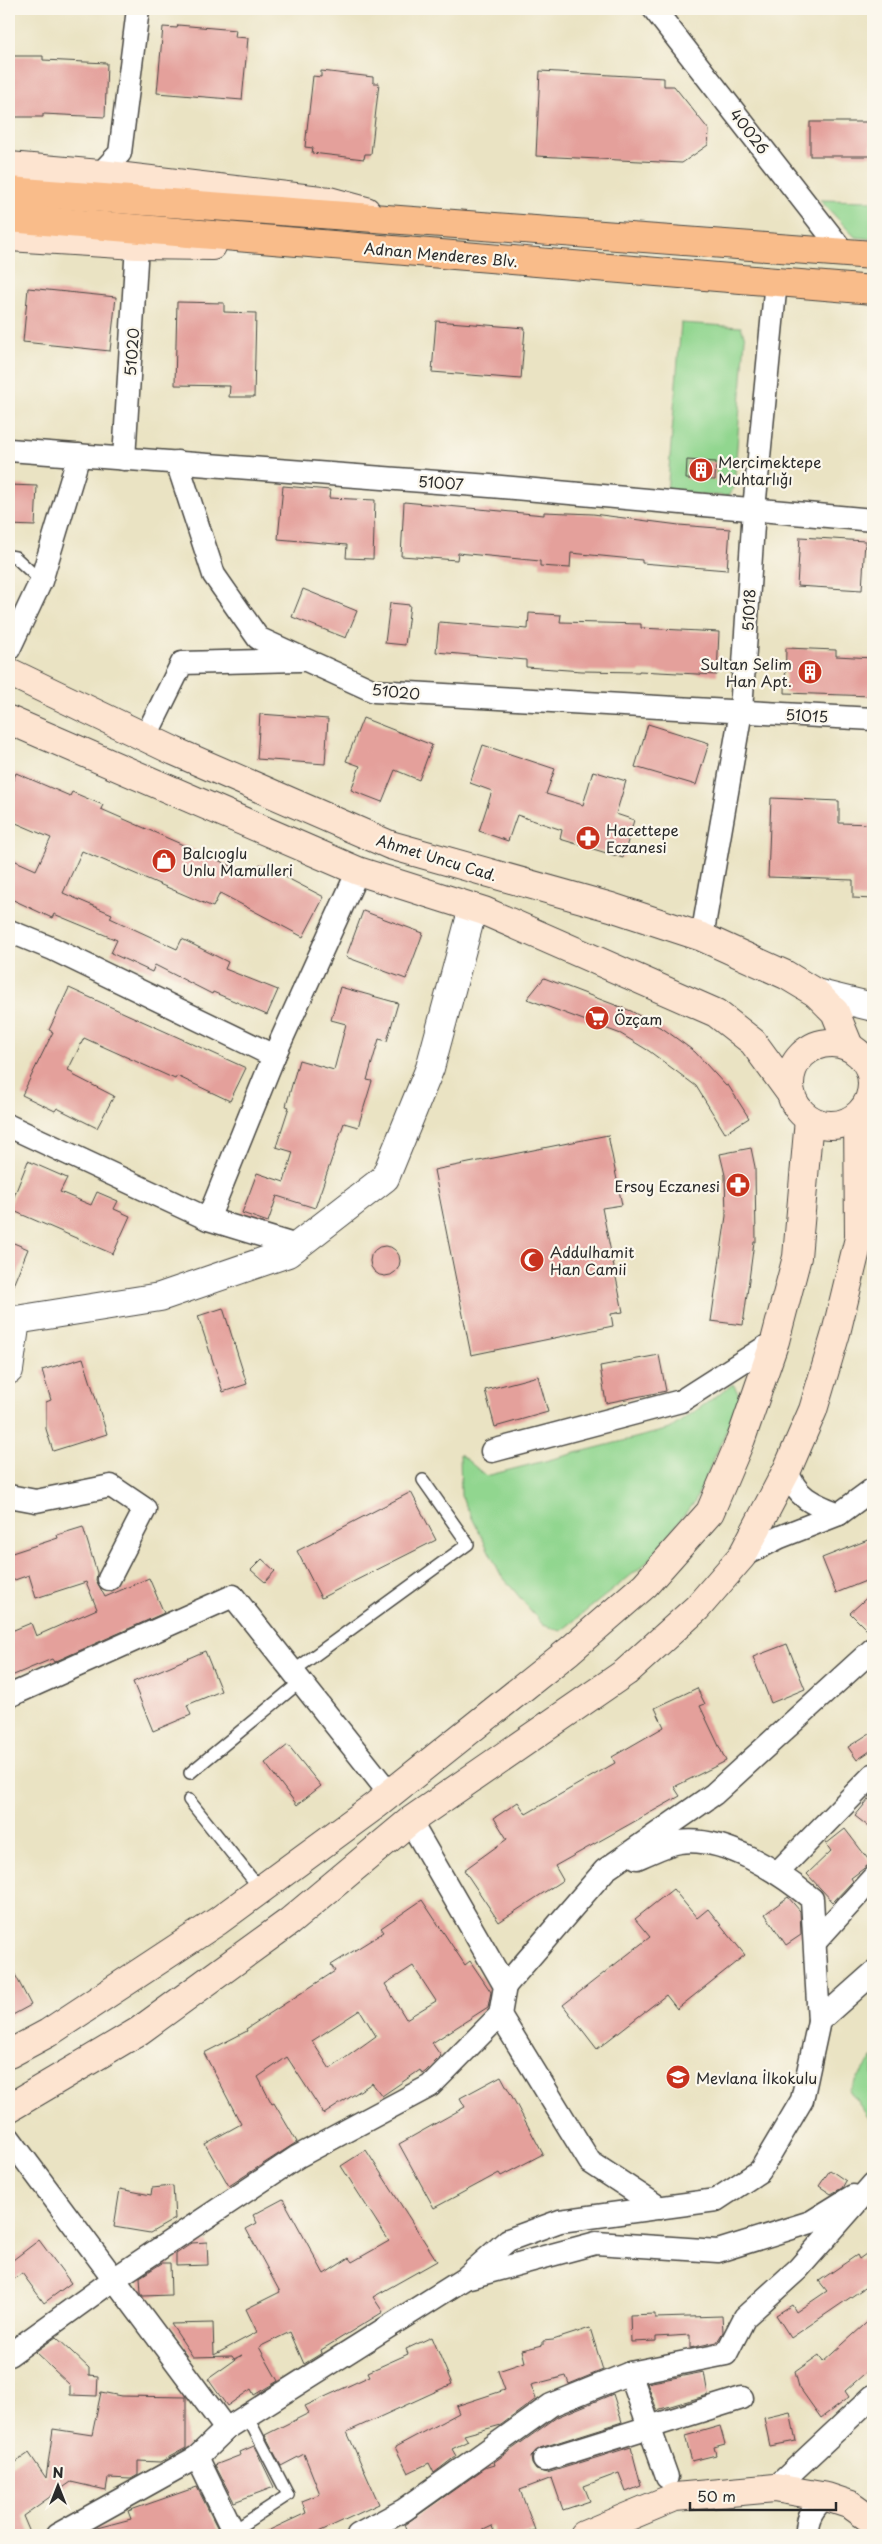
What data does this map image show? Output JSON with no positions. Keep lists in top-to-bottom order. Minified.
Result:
{"streets":{"main road":["Adnan Menderes Blv.","Ahmet Uncu Cad."],"street":["40026","51020","51007","51018","51015"]},"crossings":[["40026","Adnan Menderes Blv."],["Adnan Menderes Blv.","51018"],["51020","51007"],["51020","51018"],["51020","51015"],["51007","51018"],["51018","51015"],["51018","Ahmet Uncu Cad."]],"places":{"building":["Mercimektepe Muhtarlığı","Sultan Selim Han Apt."],"pharmacy":["Hacettepe Eczanesi","Ersoy Eczanesi"],"shop":["Balcıoglu Unlu Mamulleri"],"supermarket":["Özçam"],"mosque":["Addulhamit Han Camii"],"school or university":["Mevlana İlkokulu"]},"scale_bar":"50 m","north":"top"}
